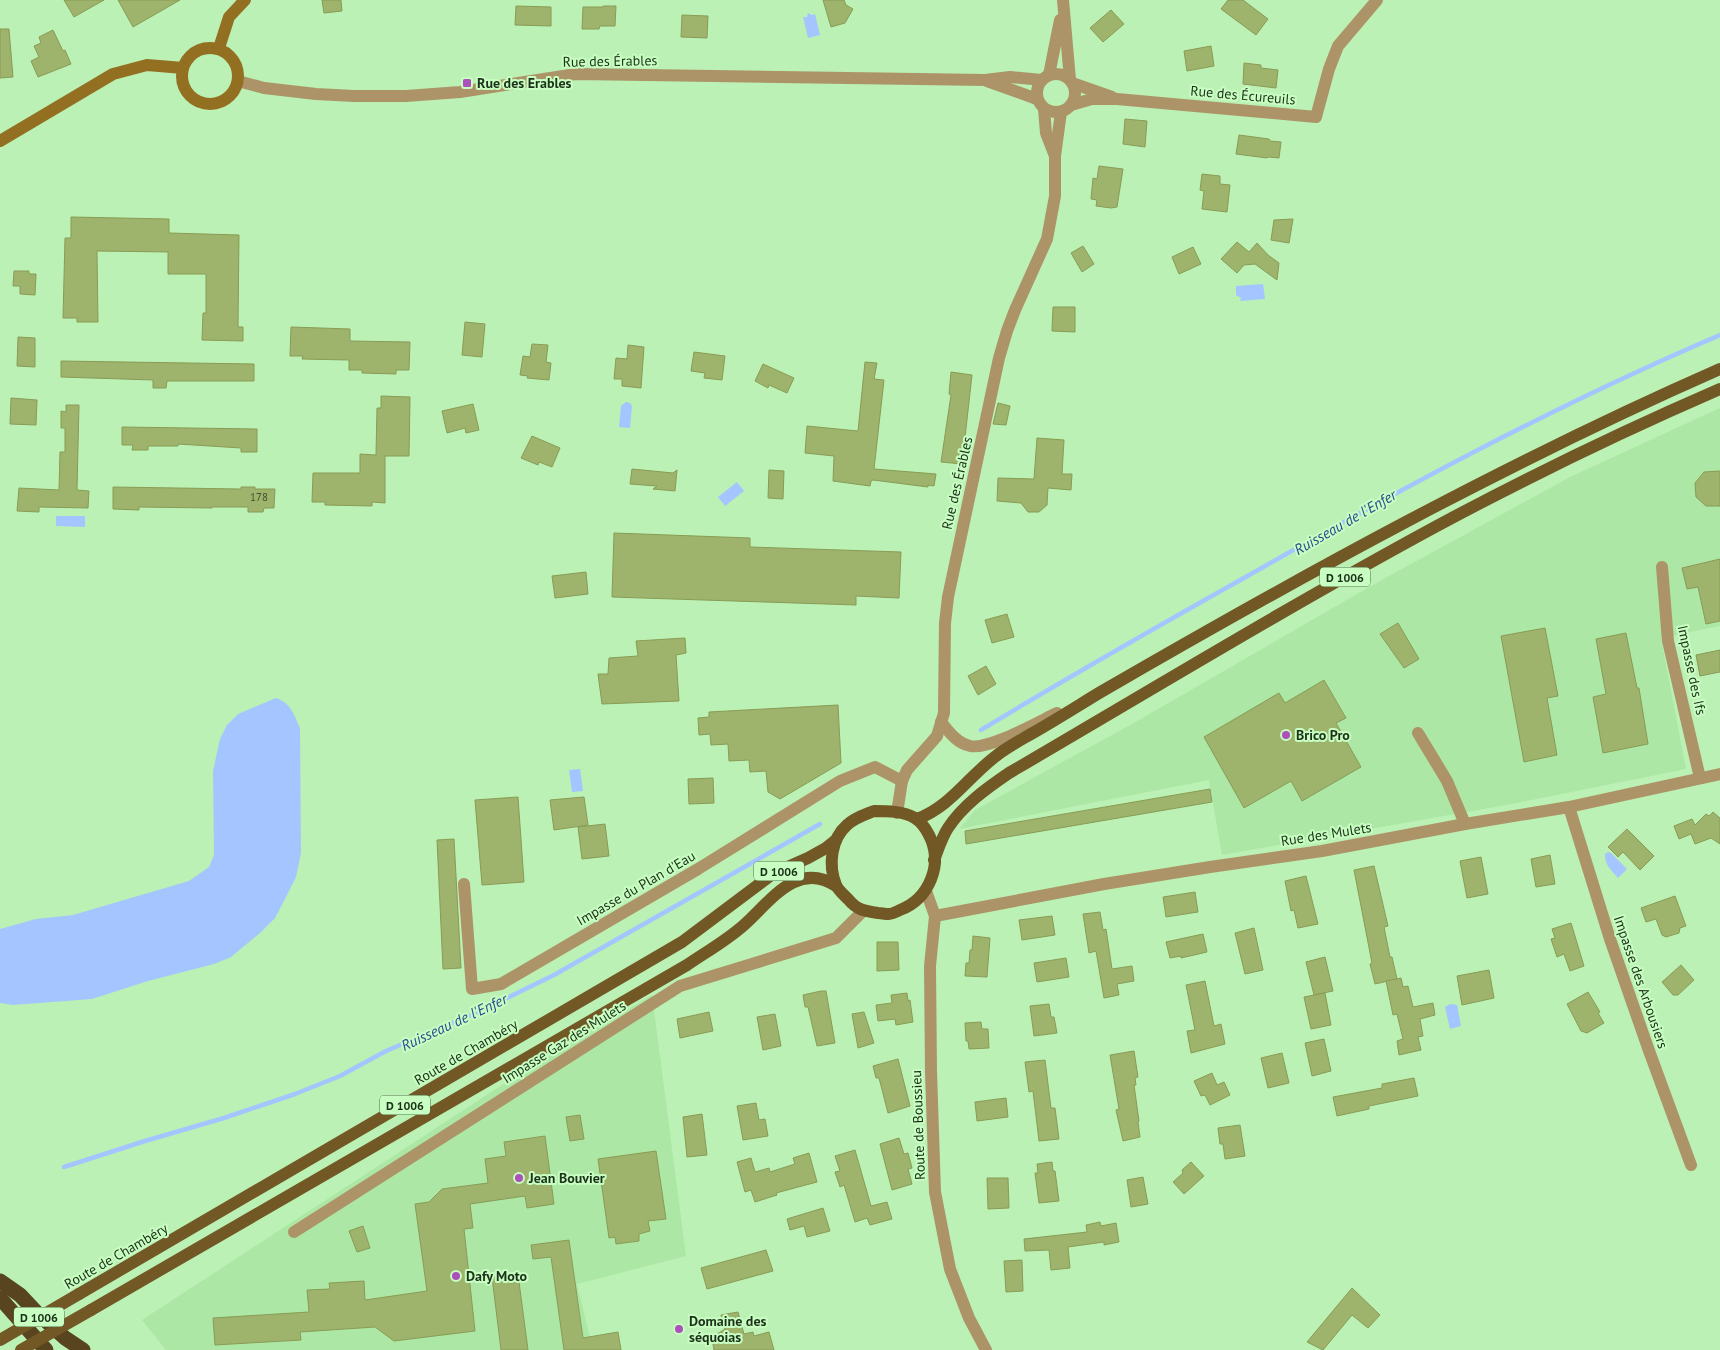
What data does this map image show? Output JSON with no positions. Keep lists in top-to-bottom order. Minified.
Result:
{"streets":{"main road":["D 1006","Route de Chambéry"],"street":["Rue des Érables","Rue des Écureuils","Impasse des Ifs","Rue des Mulets","Impasse du Plan d'Eau","Impasse des Arbousiers","Impasse Gaz des Mulets","Route de Boussieu"]},"crossings":[["Rue des Érables","Rue des Écureuils"],["Rue des Érables","D 1006"],["Rue des Érables","Impasse du Plan d'Eau"],["Rue des Érables","Impasse Gaz des Mulets"],["Rue des Érables","Route de Chambéry"],["Rue des Érables","Route de Boussieu"],["D 1006","Impasse Gaz des Mulets"],["D 1006","Route de Chambéry"],["D 1006","Route de Boussieu"],["Impasse des Ifs","Rue des Mulets"],["Rue des Mulets","Impasse des Arbousiers"],["Rue des Mulets","Route de Boussieu"],["Impasse Gaz des Mulets","Route de Chambéry"],["Impasse Gaz des Mulets","Route de Boussieu"],["Route de Chambéry","Route de Boussieu"]],"water":["Ruisseau de l'Enfer"],"places":{"transit":["Rue des Erables"],"other":["Brico Pro","Jean Bouvier","Dafy Moto","Domaine des séquoias"]},"house_numbers":["178"]}
